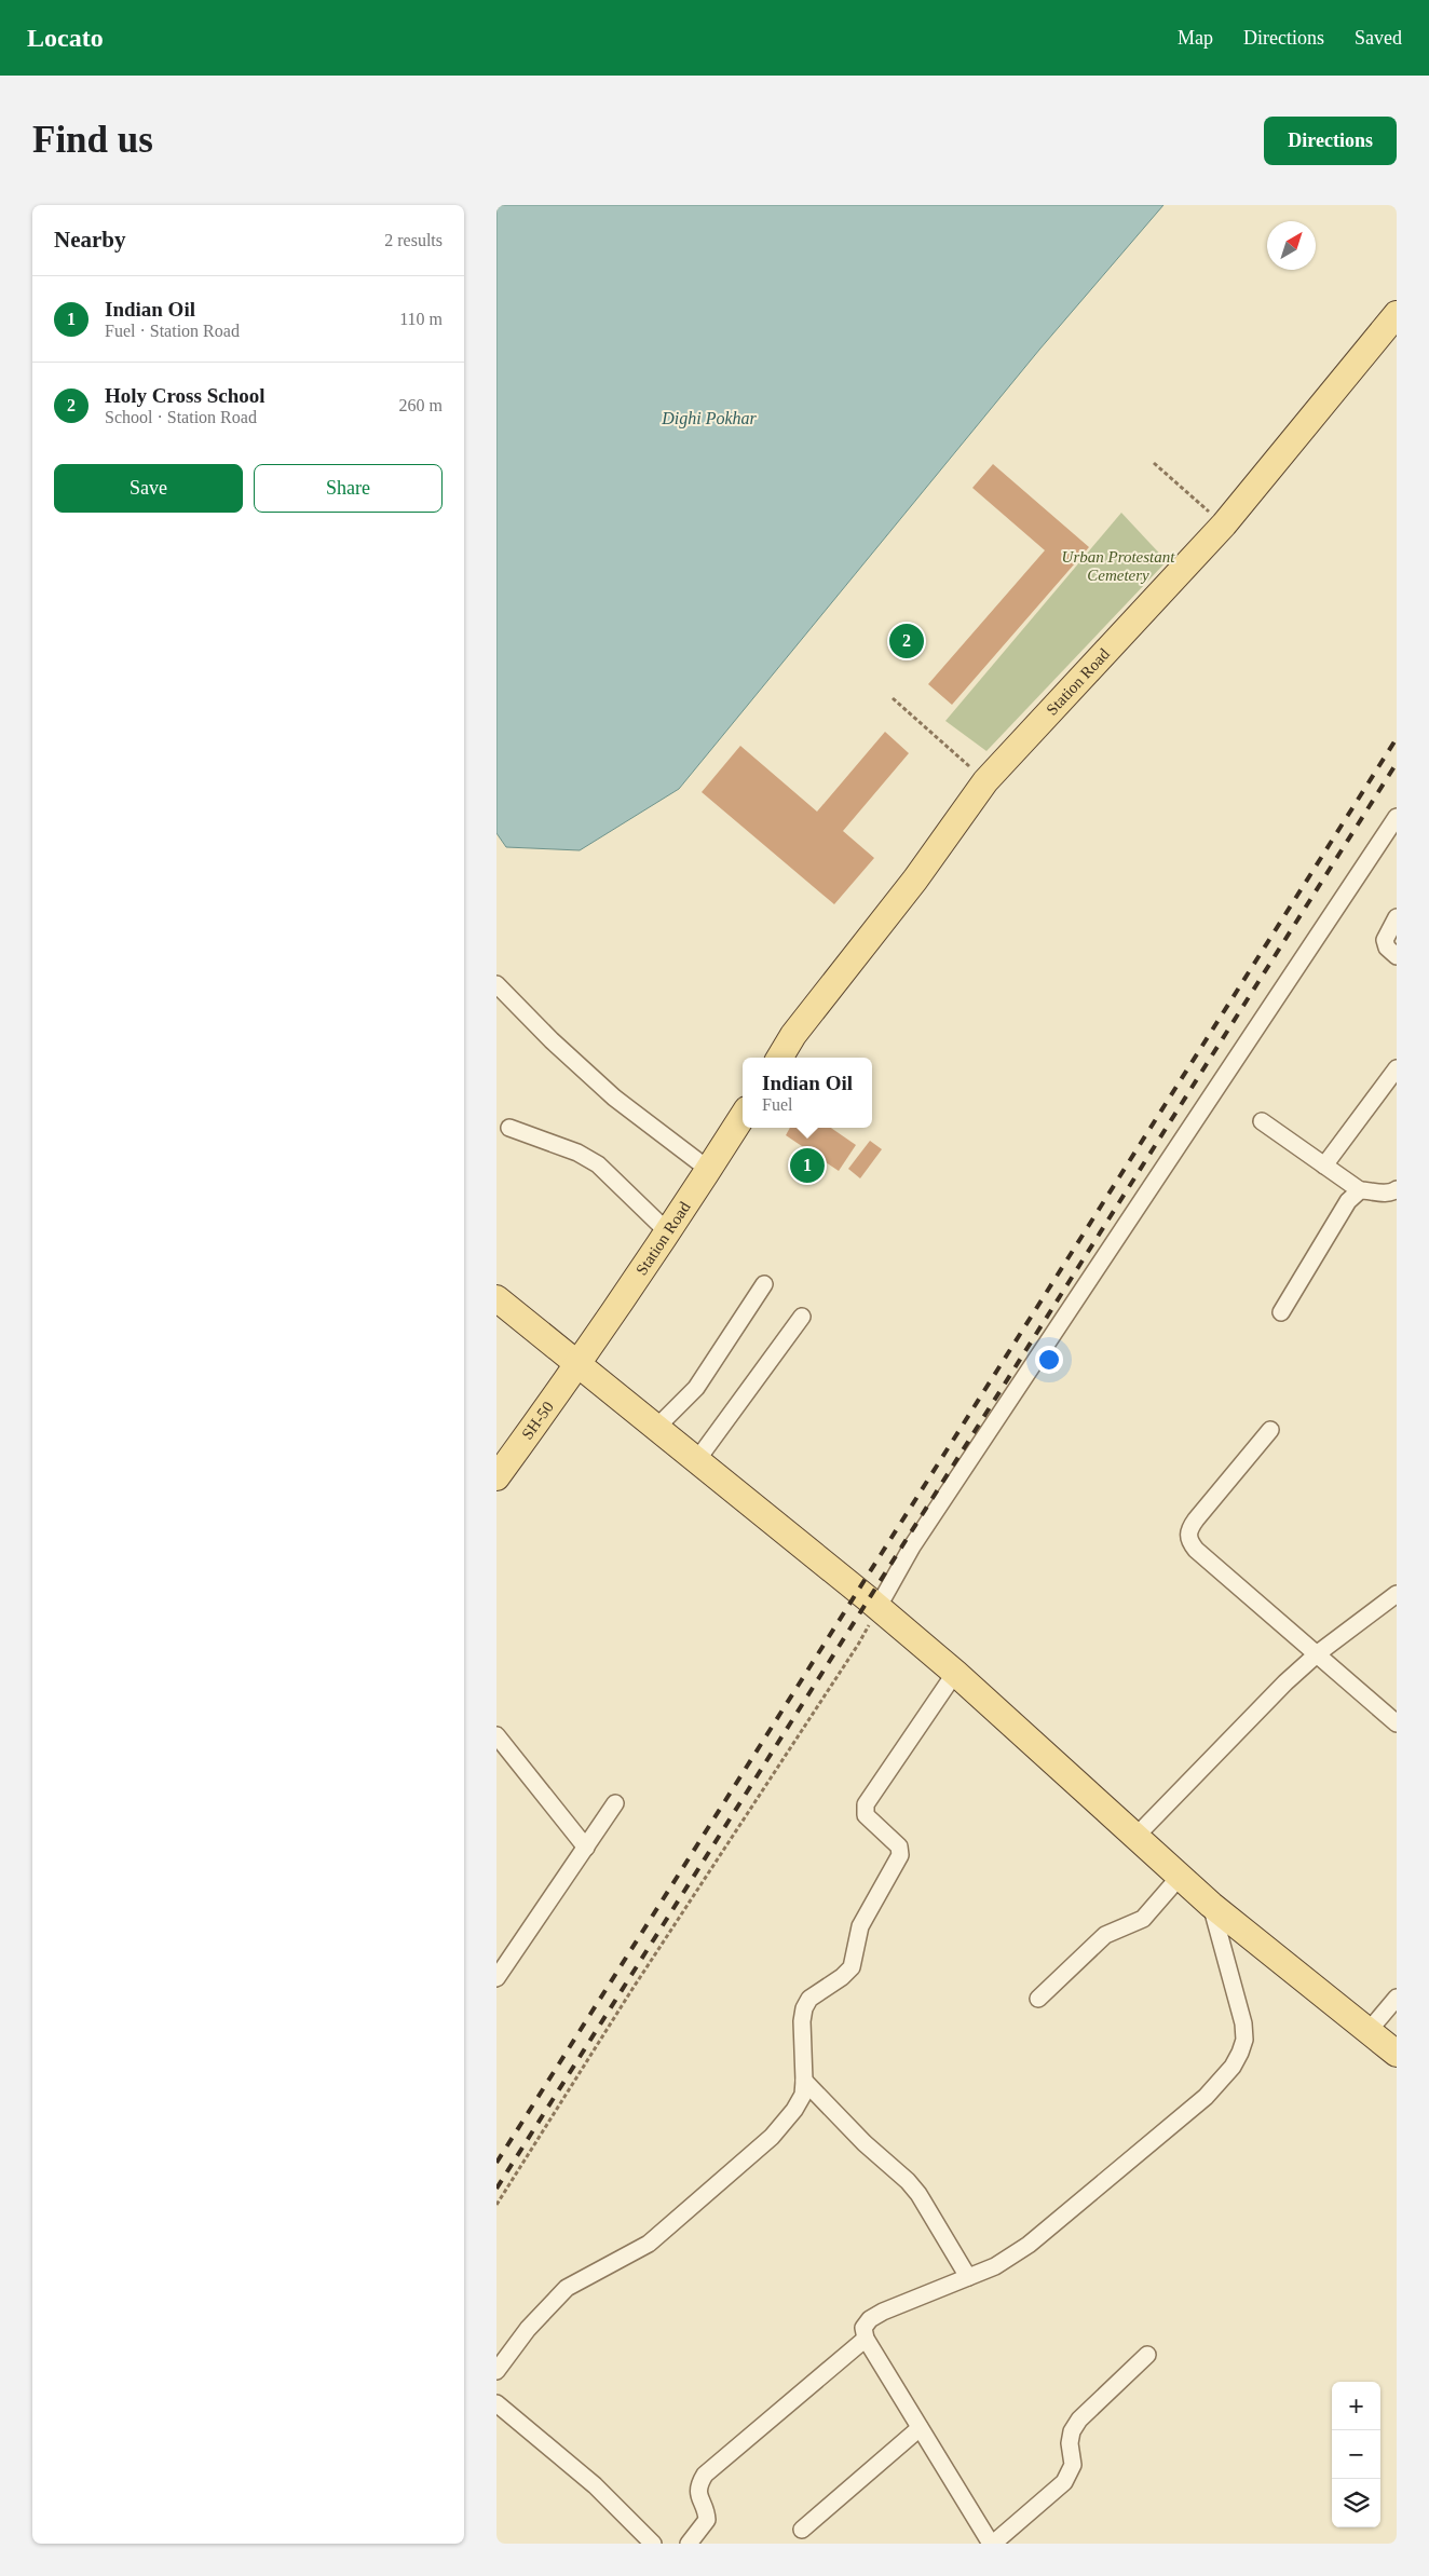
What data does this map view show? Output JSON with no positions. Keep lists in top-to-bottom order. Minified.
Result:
{"streets":{"main road":["Station Road","SH-50"]},"crossings":[["Station Road","SH-50"]],"water":["Dighi Pokhar"],"parks":["Urban Protestant Cemetery"],"north":"top right","page":{"header":"Locato","nav":["Map","Directions","Saved"],"buttons":["Directions",["Save","Share"]],"title":"Find us","heading":["Nearby","2 results"],"list":[{"mark":"1","name":"Indian Oil","note":"Fuel · Station Road","value":"110 m"},{"mark":"2","name":"Holy Cross School","note":"School · Station Road","value":"260 m"}],"pins":["2","1"],"popup":["Indian Oil","Fuel"],"map_buttons":["+","−"]}}
